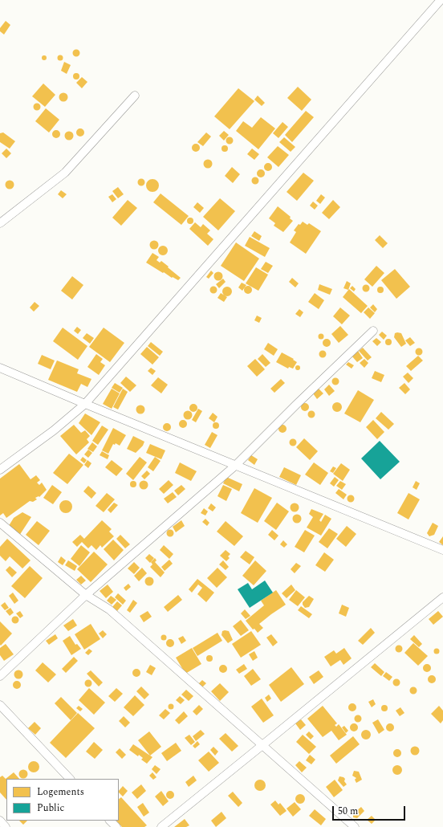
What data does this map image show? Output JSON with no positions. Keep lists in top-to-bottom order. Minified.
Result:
{"legend":["Logements","Public"],"scale_bar":"50 m"}
